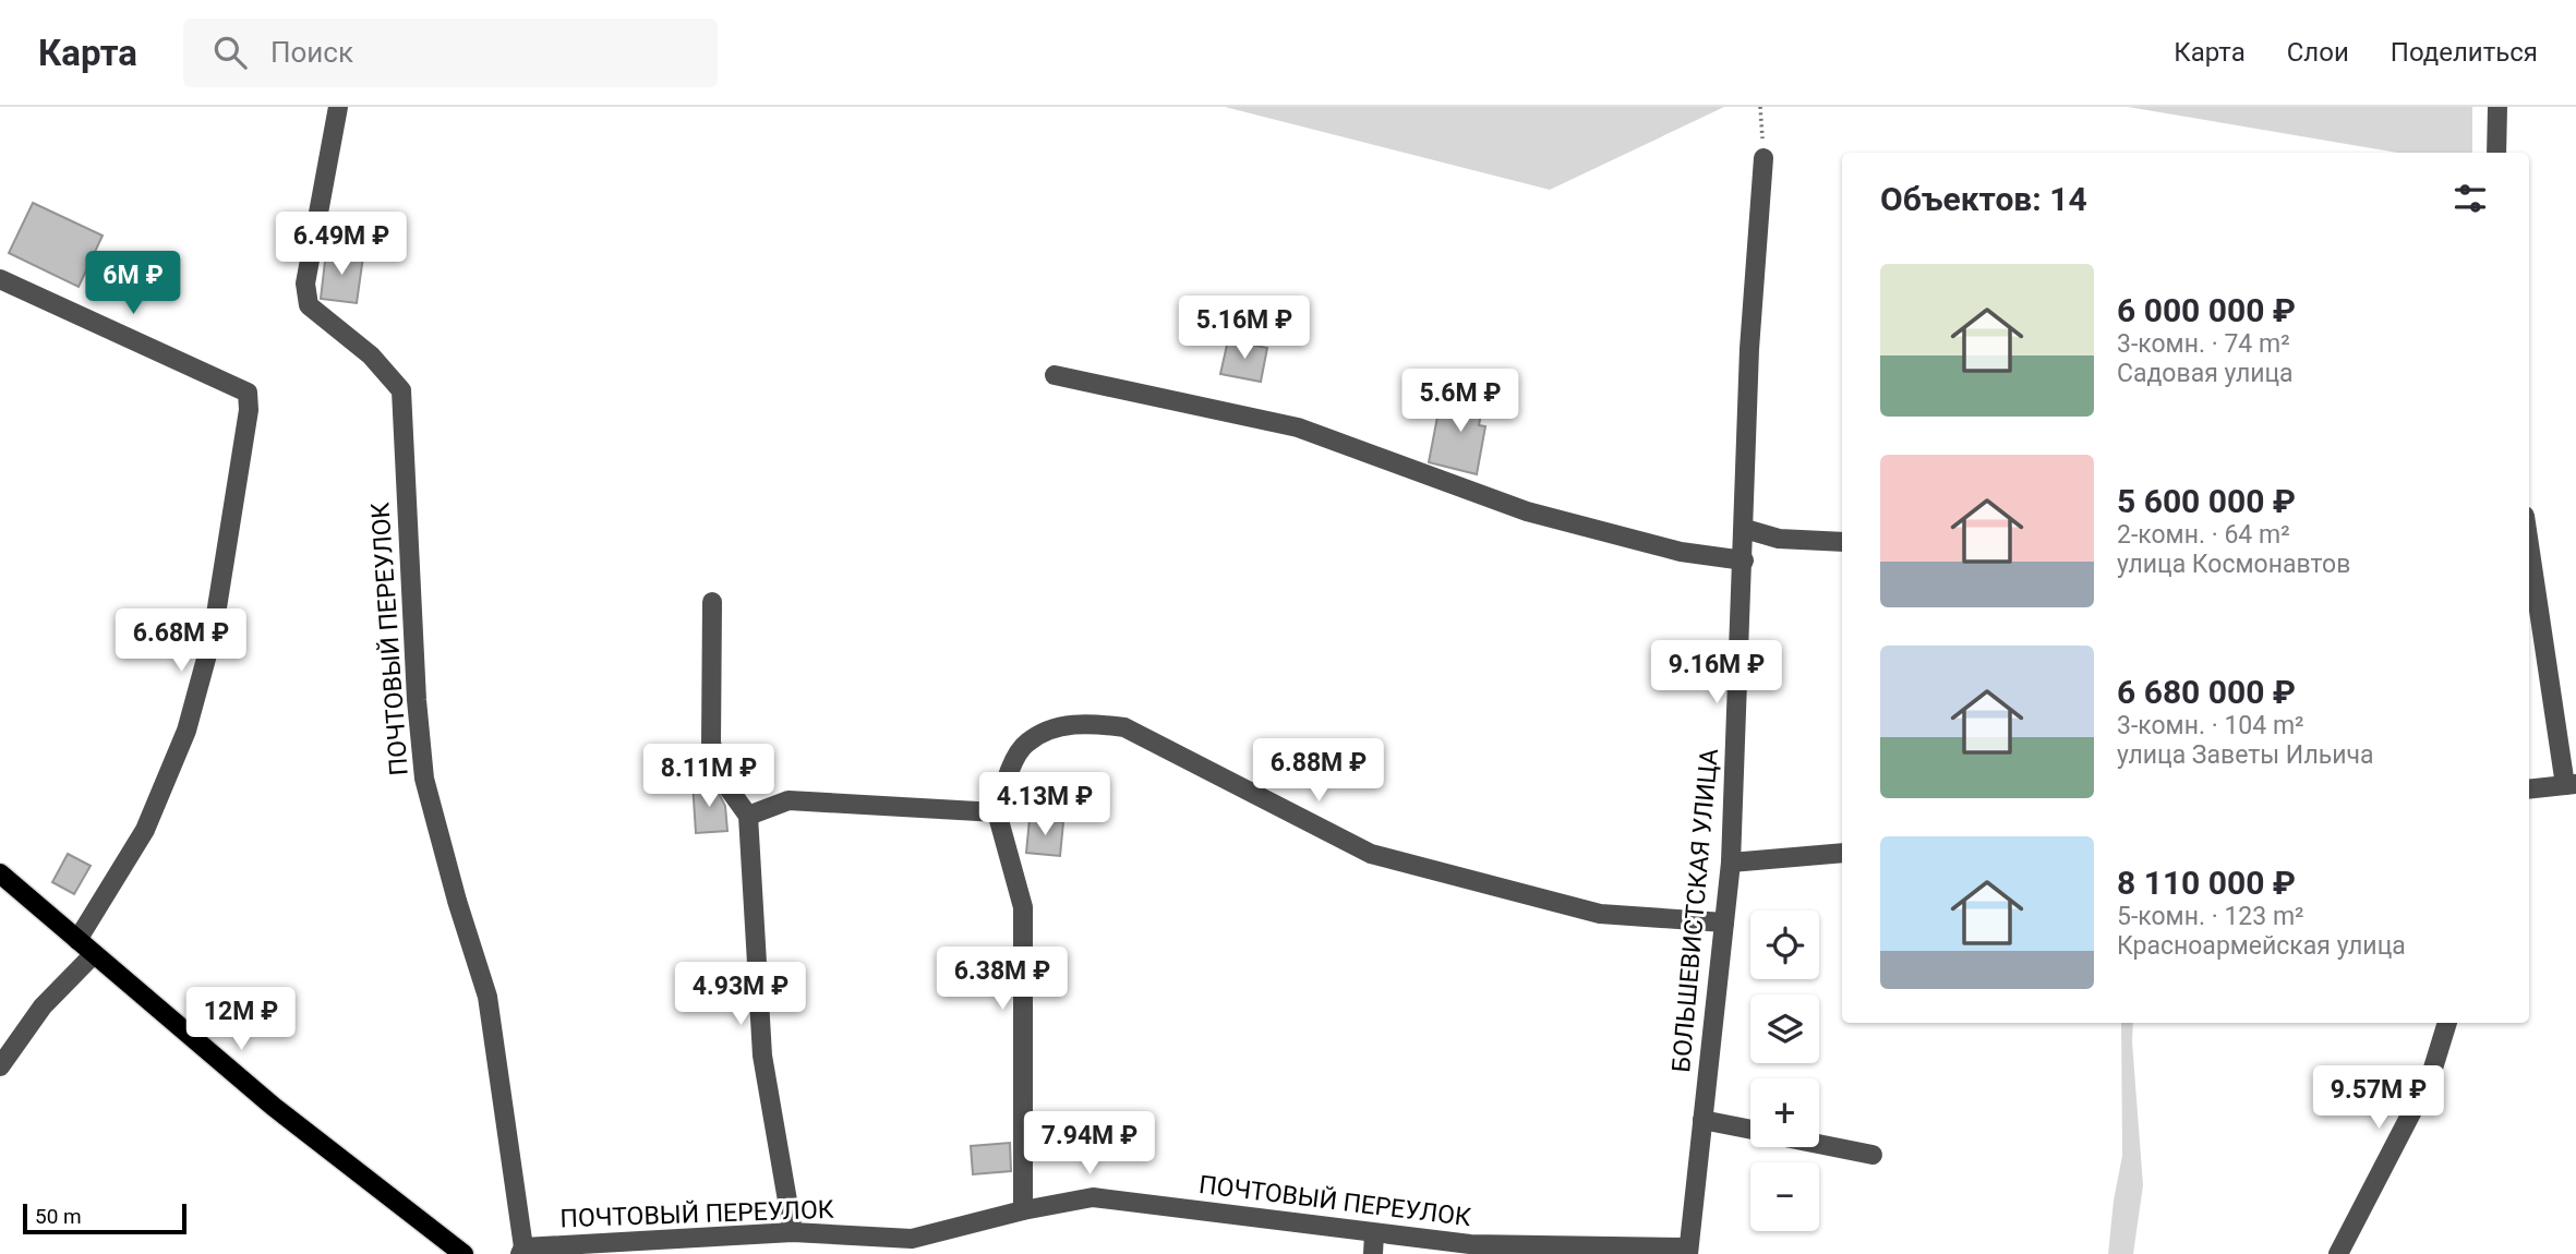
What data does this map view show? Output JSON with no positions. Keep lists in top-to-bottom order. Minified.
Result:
{"streets":{"street":["ПОЧТОВЫЙ ПЕРЕУЛОК","БОЛЬШЕВИСТСКАЯ УЛИЦА"]},"crossings":[["ПОЧТОВЫЙ ПЕРЕУЛОК","БОЛЬШЕВИСТСКАЯ УЛИЦА"]],"scale_bar":"50 m","page":{"header":"Карта","search":"Поиск","nav":["Карта","Слои","Поделиться"],"heading":"Объектов: 14","price":["6.49M ₽","6M ₽","5.16M ₽","5.6M ₽","6.68M ₽","9.16M ₽","6.88M ₽","8.11M ₽","4.13M ₽","6.38M ₽","4.93M ₽","12M ₽","9.57M ₽","7.94M ₽"],"list":[{"name":"6 000 000 ₽","note":"3-комн. · 74 m² · Садовая улица"},{"name":"5 600 000 ₽","note":"2-комн. · 64 m² · улица Космонавтов"},{"name":"6 680 000 ₽","note":"3-комн. · 104 m² · улица Заветы Ильича"},{"name":"8 110 000 ₽","note":"5-комн. · 123 m² · Красноармейская улица"}],"map_buttons":["+","−"],"scale":"50 m"}}
